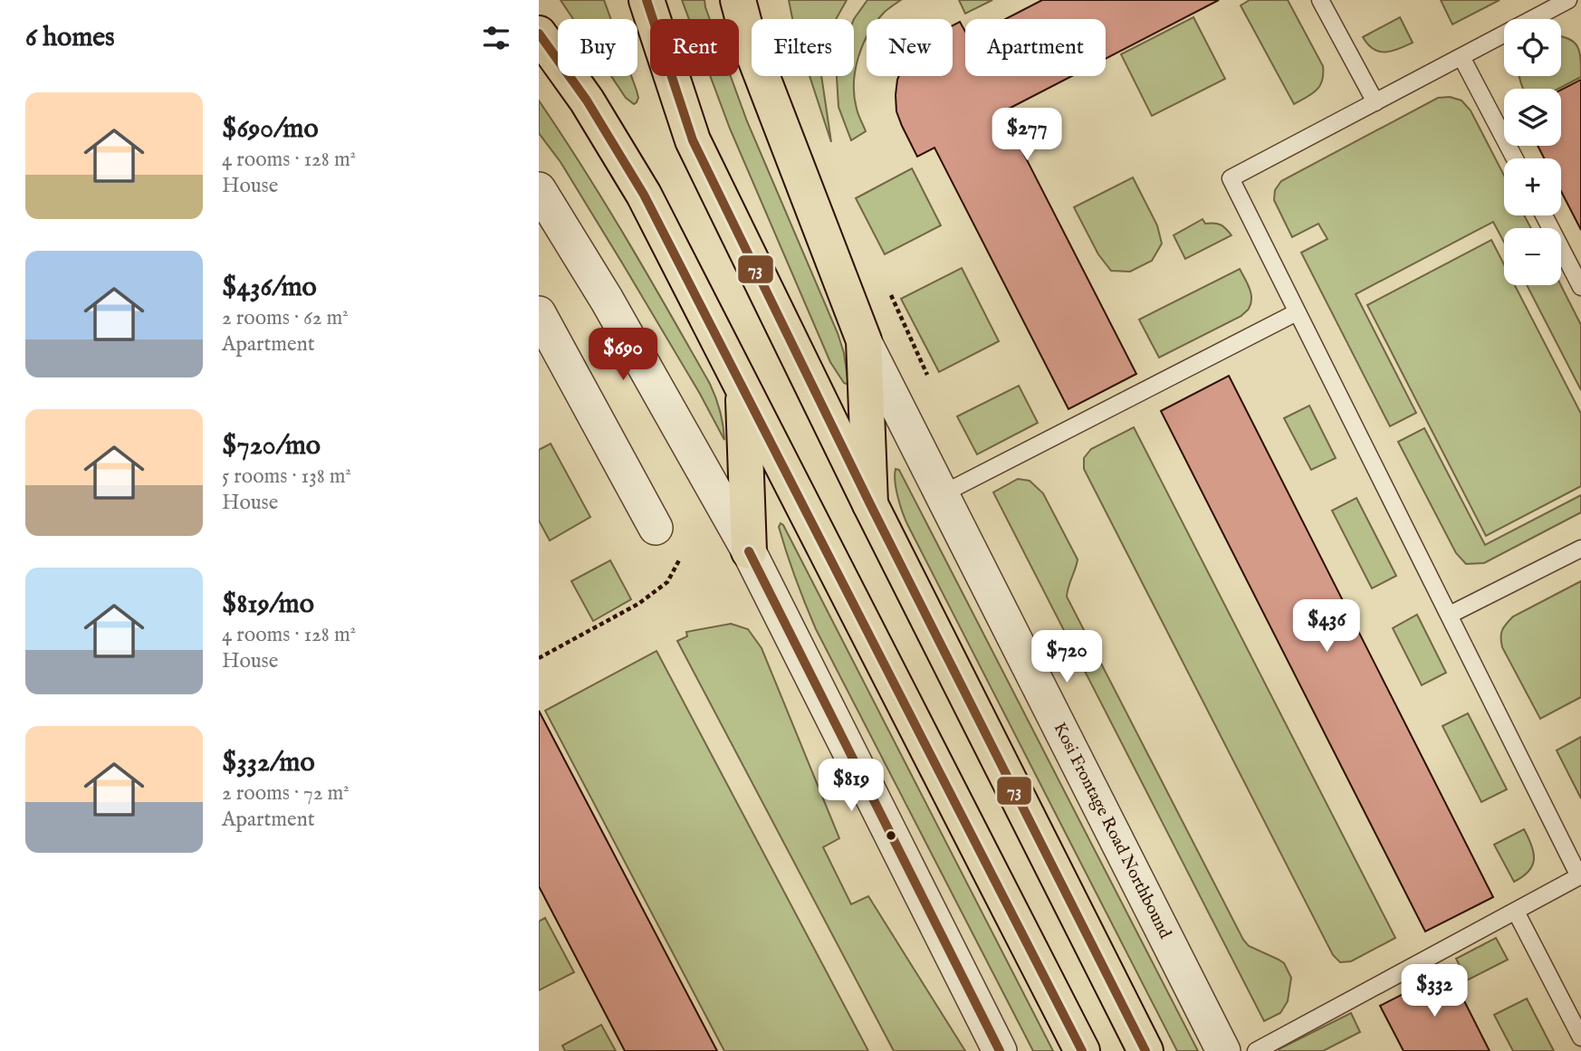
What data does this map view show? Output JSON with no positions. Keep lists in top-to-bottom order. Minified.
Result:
{"streets":{"street":["Kosi Frontage Road Northbound"]},"lines":["transit line 73"],"page":{"heading":"6 homes","map_buttons":["+","−"],"chip":["Buy","Rent","Filters","New","Apartment"],"list":[{"name":"$690/mo","note":"4 rooms · 128 m² · House"},{"name":"$436/mo","note":"2 rooms · 62 m² · Apartment"},{"name":"$720/mo","note":"5 rooms · 138 m² · House"},{"name":"$819/mo","note":"4 rooms · 128 m² · House"},{"name":"$332/mo","note":"2 rooms · 72 m² · Apartment"}],"price":["$277","$690","$436","$720","$819","$332"]}}
